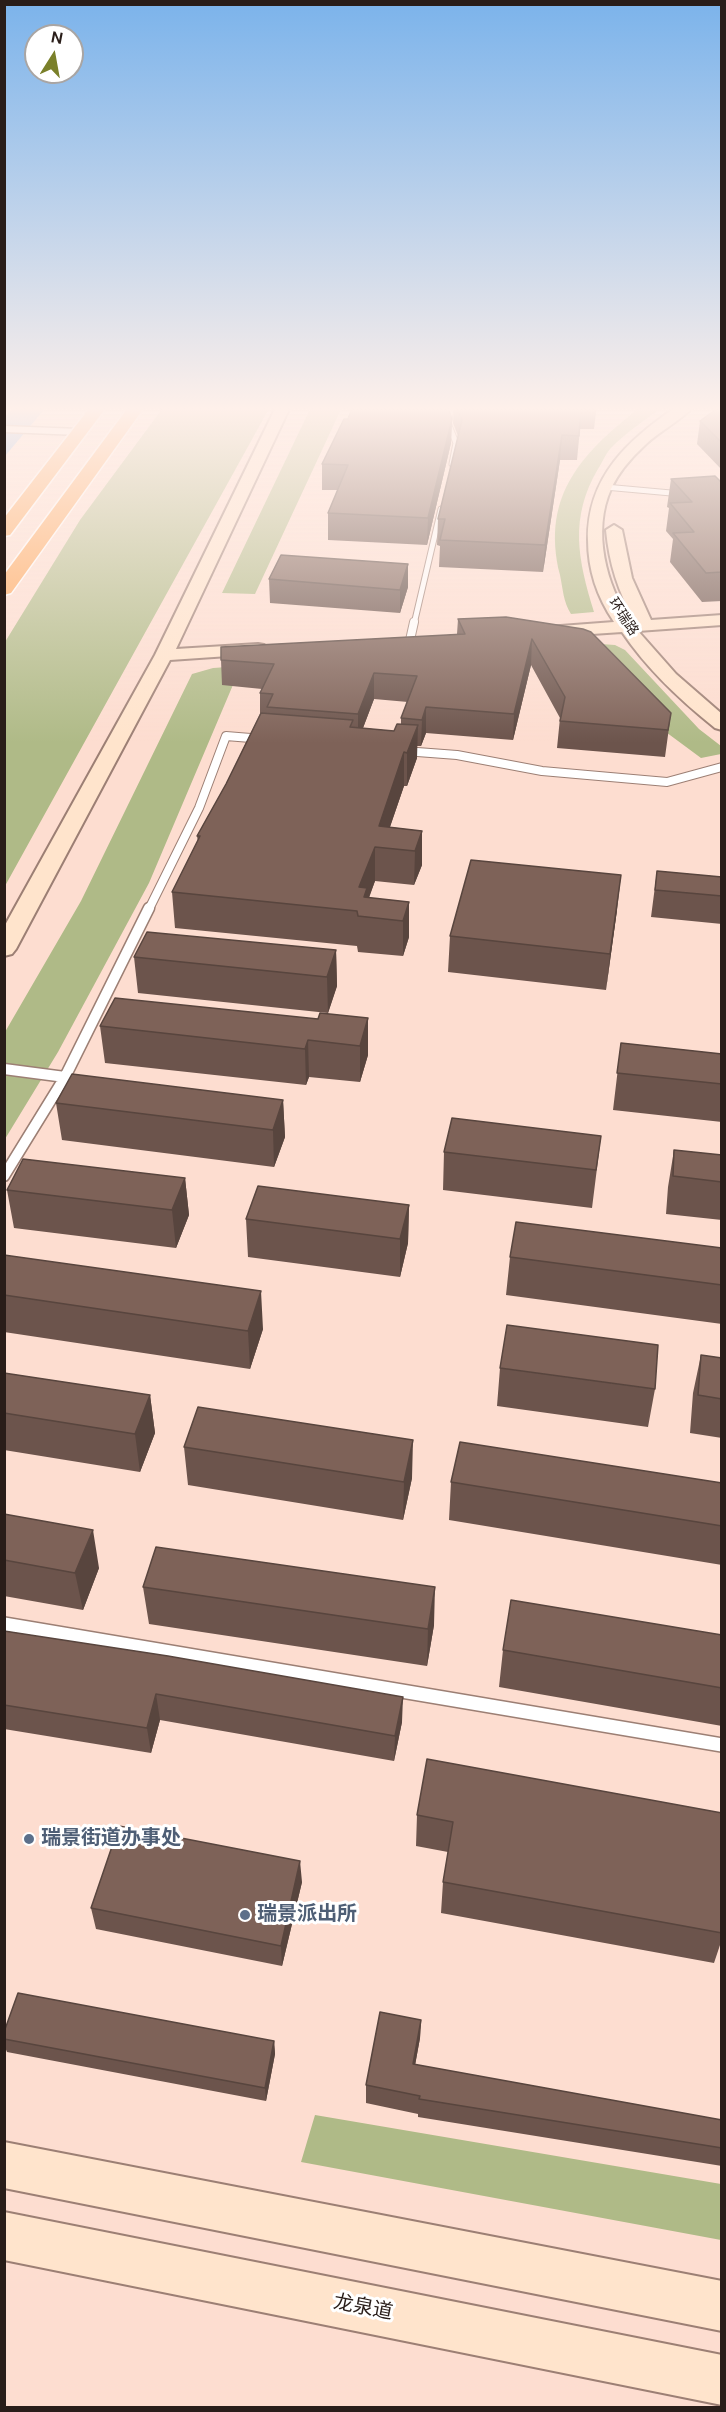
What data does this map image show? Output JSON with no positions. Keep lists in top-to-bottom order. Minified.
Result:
{"streets":{"street":["环瑞路","龙泉道"]},"places":["瑞景街道办事处","瑞景派出所"],"north":"top"}
